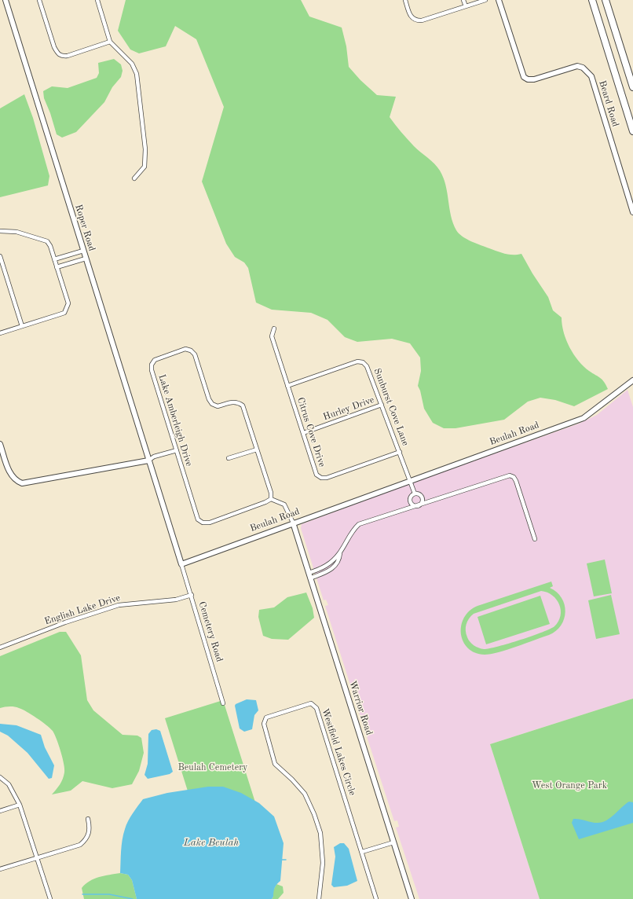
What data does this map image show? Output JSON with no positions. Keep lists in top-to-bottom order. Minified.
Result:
{"streets":{"street":["Beard Road","Roper Road","Sunburst Cove Lane","Hurley Drive","Lake Amberleigh Drive","Citrus Cove Drive","Beulah Road","English Lake Drive","Cemetery Road","Warrior Road","Westfield Lakes Circle"]},"crossings":[["Sunburst Cove Lane","Hurley Drive"],["Sunburst Cove Lane","Citrus Cove Drive"],["Sunburst Cove Lane","Beulah Road"],["Hurley Drive","Citrus Cove Drive"],["Beulah Road","Cemetery Road"],["Beulah Road","Warrior Road"],["English Lake Drive","Cemetery Road"]],"water":["Lake Beulah"],"parks":["Beulah Cemetery","West Orange Park"]}
